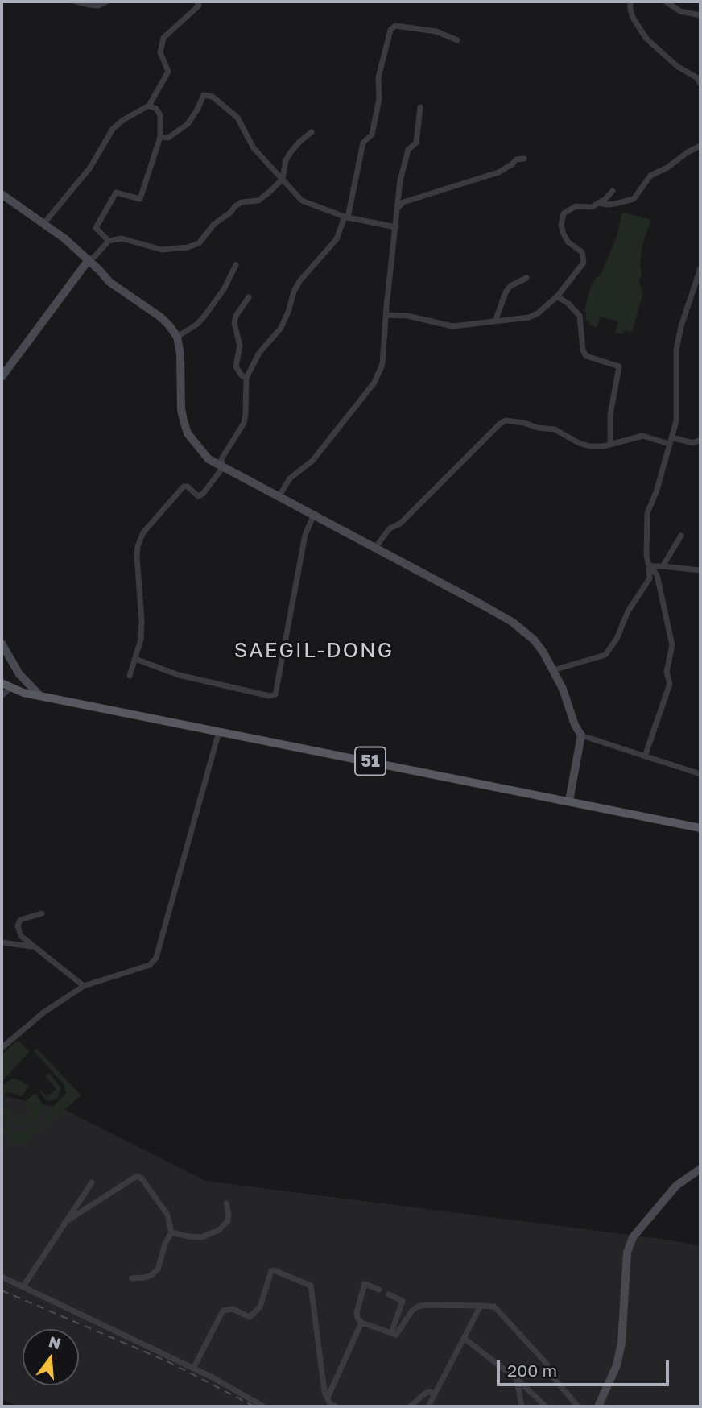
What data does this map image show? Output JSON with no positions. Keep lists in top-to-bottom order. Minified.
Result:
{"streets":{"main road":["51"]},"districts":["SAEGIL-DONG"],"scale_bar":"200 m","north":"top"}
